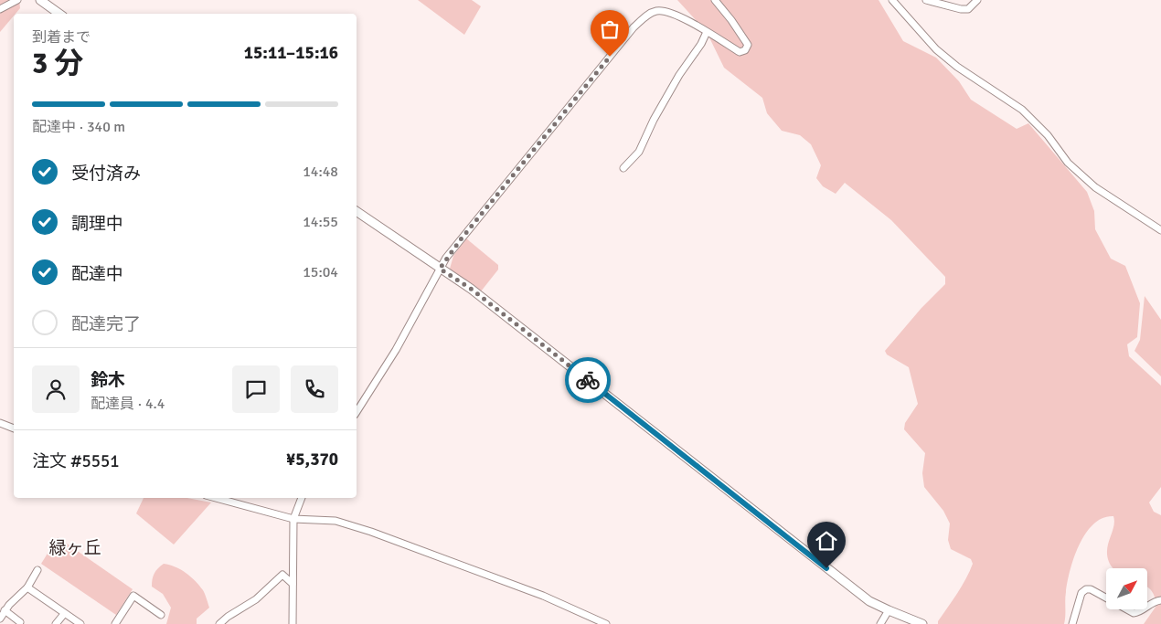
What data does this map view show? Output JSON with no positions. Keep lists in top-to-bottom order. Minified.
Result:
{"districts":["緑ヶ丘"],"north":"top right","page":{"heading":["3 分","到着まで","15:11–15:16"],"panel":["鈴木","配達員 · 4.4","注文 #5551","¥5,370"],"bar":"配達中 · 340 m","list":[["受付済み","14:48"],["調理中","14:55"],["配達中","15:04"],"配達完了"]}}
